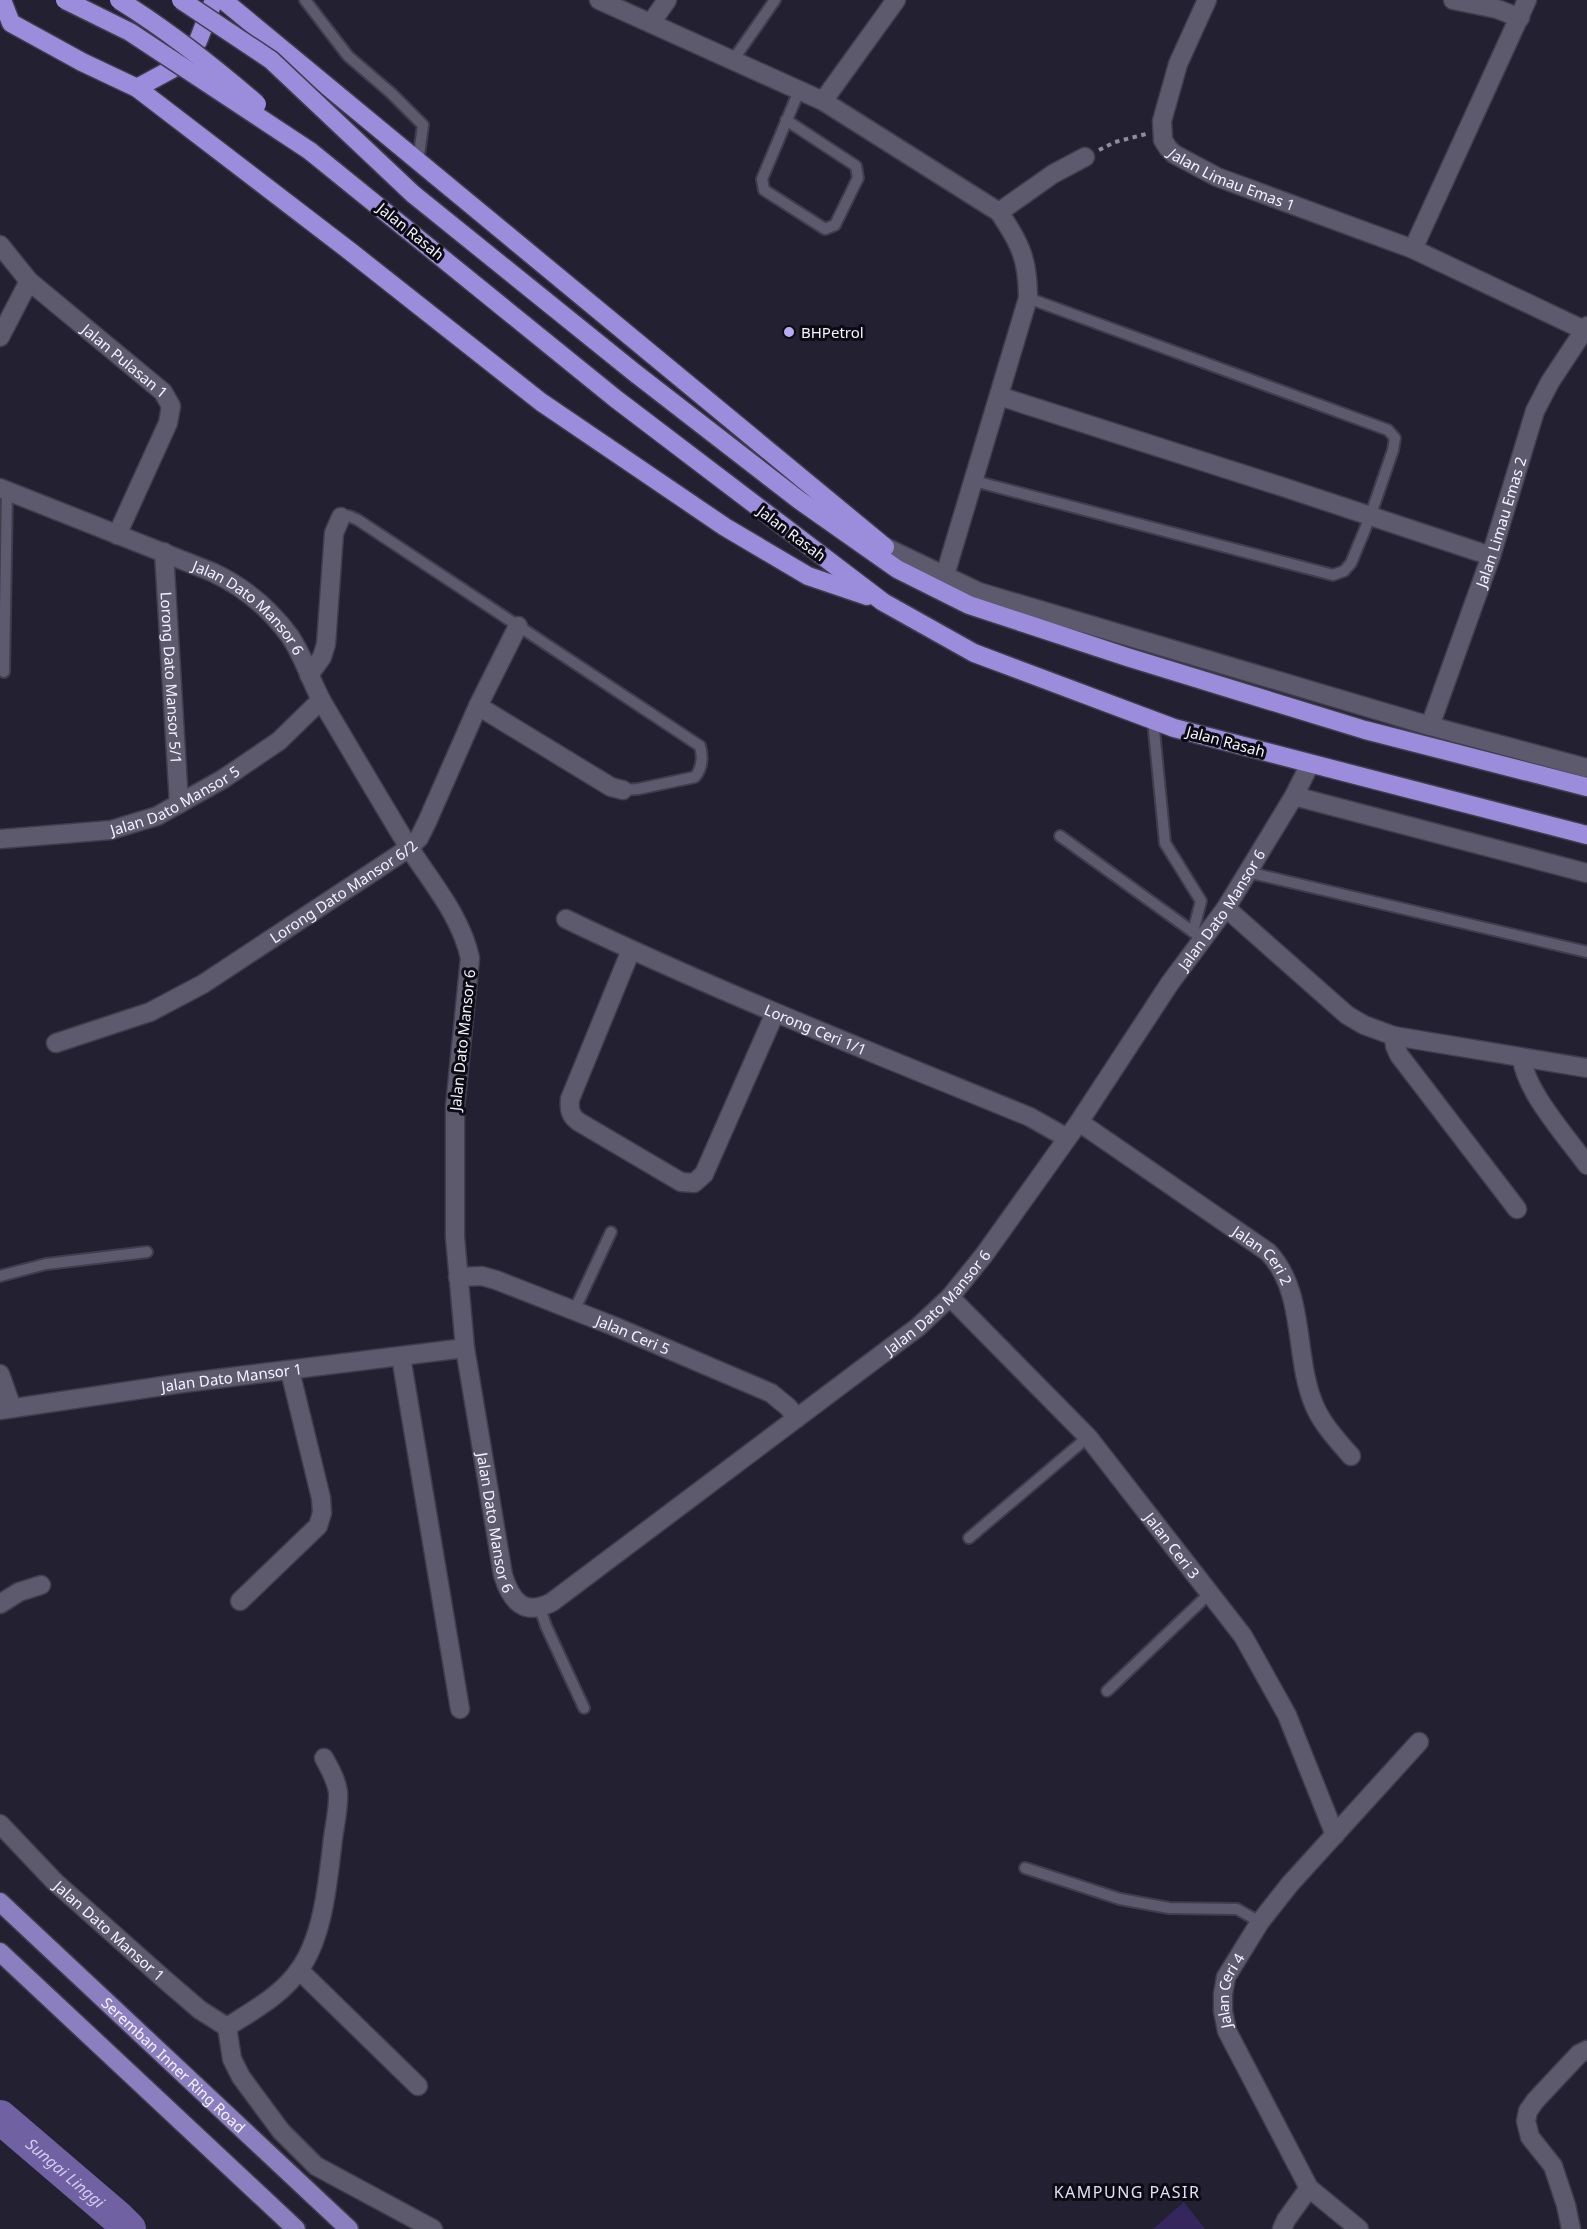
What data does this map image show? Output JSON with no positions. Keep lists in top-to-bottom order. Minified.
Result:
{"streets":{"highway":["Jalan Rasah"],"main road":["Seremban Inner Ring Road"],"street":["Jalan Limau Emas 1","Jalan Pulasan 1","Jalan Limau Emas 2","Jalan Dato Mansor 6","Lorong Dato Mansor 5/1","Jalan Dato Mansor 5","Lorong Dato Mansor 6/2","Lorong Ceri 1/1","Jalan Ceri 2","Jalan Ceri 5","Jalan Dato Mansor 1","Jalan Ceri 3","Jalan Ceri 4"]},"crossings":[["Jalan Limau Emas 1","Jalan Limau Emas 2"],["Jalan Rasah","Jalan Dato Mansor 6"],["Jalan Pulasan 1","Jalan Dato Mansor 6"],["Jalan Dato Mansor 6","Lorong Dato Mansor 5/1"],["Jalan Dato Mansor 6","Jalan Dato Mansor 5"],["Jalan Dato Mansor 6","Lorong Dato Mansor 6/2"],["Jalan Dato Mansor 6","Lorong Ceri 1/1"],["Jalan Dato Mansor 6","Jalan Ceri 2"],["Jalan Dato Mansor 6","Jalan Ceri 5"],["Jalan Dato Mansor 6","Jalan Dato Mansor 1"],["Jalan Dato Mansor 6","Jalan Ceri 3"],["Lorong Dato Mansor 5/1","Jalan Dato Mansor 5"],["Jalan Ceri 3","Jalan Ceri 4"]],"districts":["KAMPUNG PASIR"],"water":["Sungai Linggi"],"places":["BHPetrol"]}
